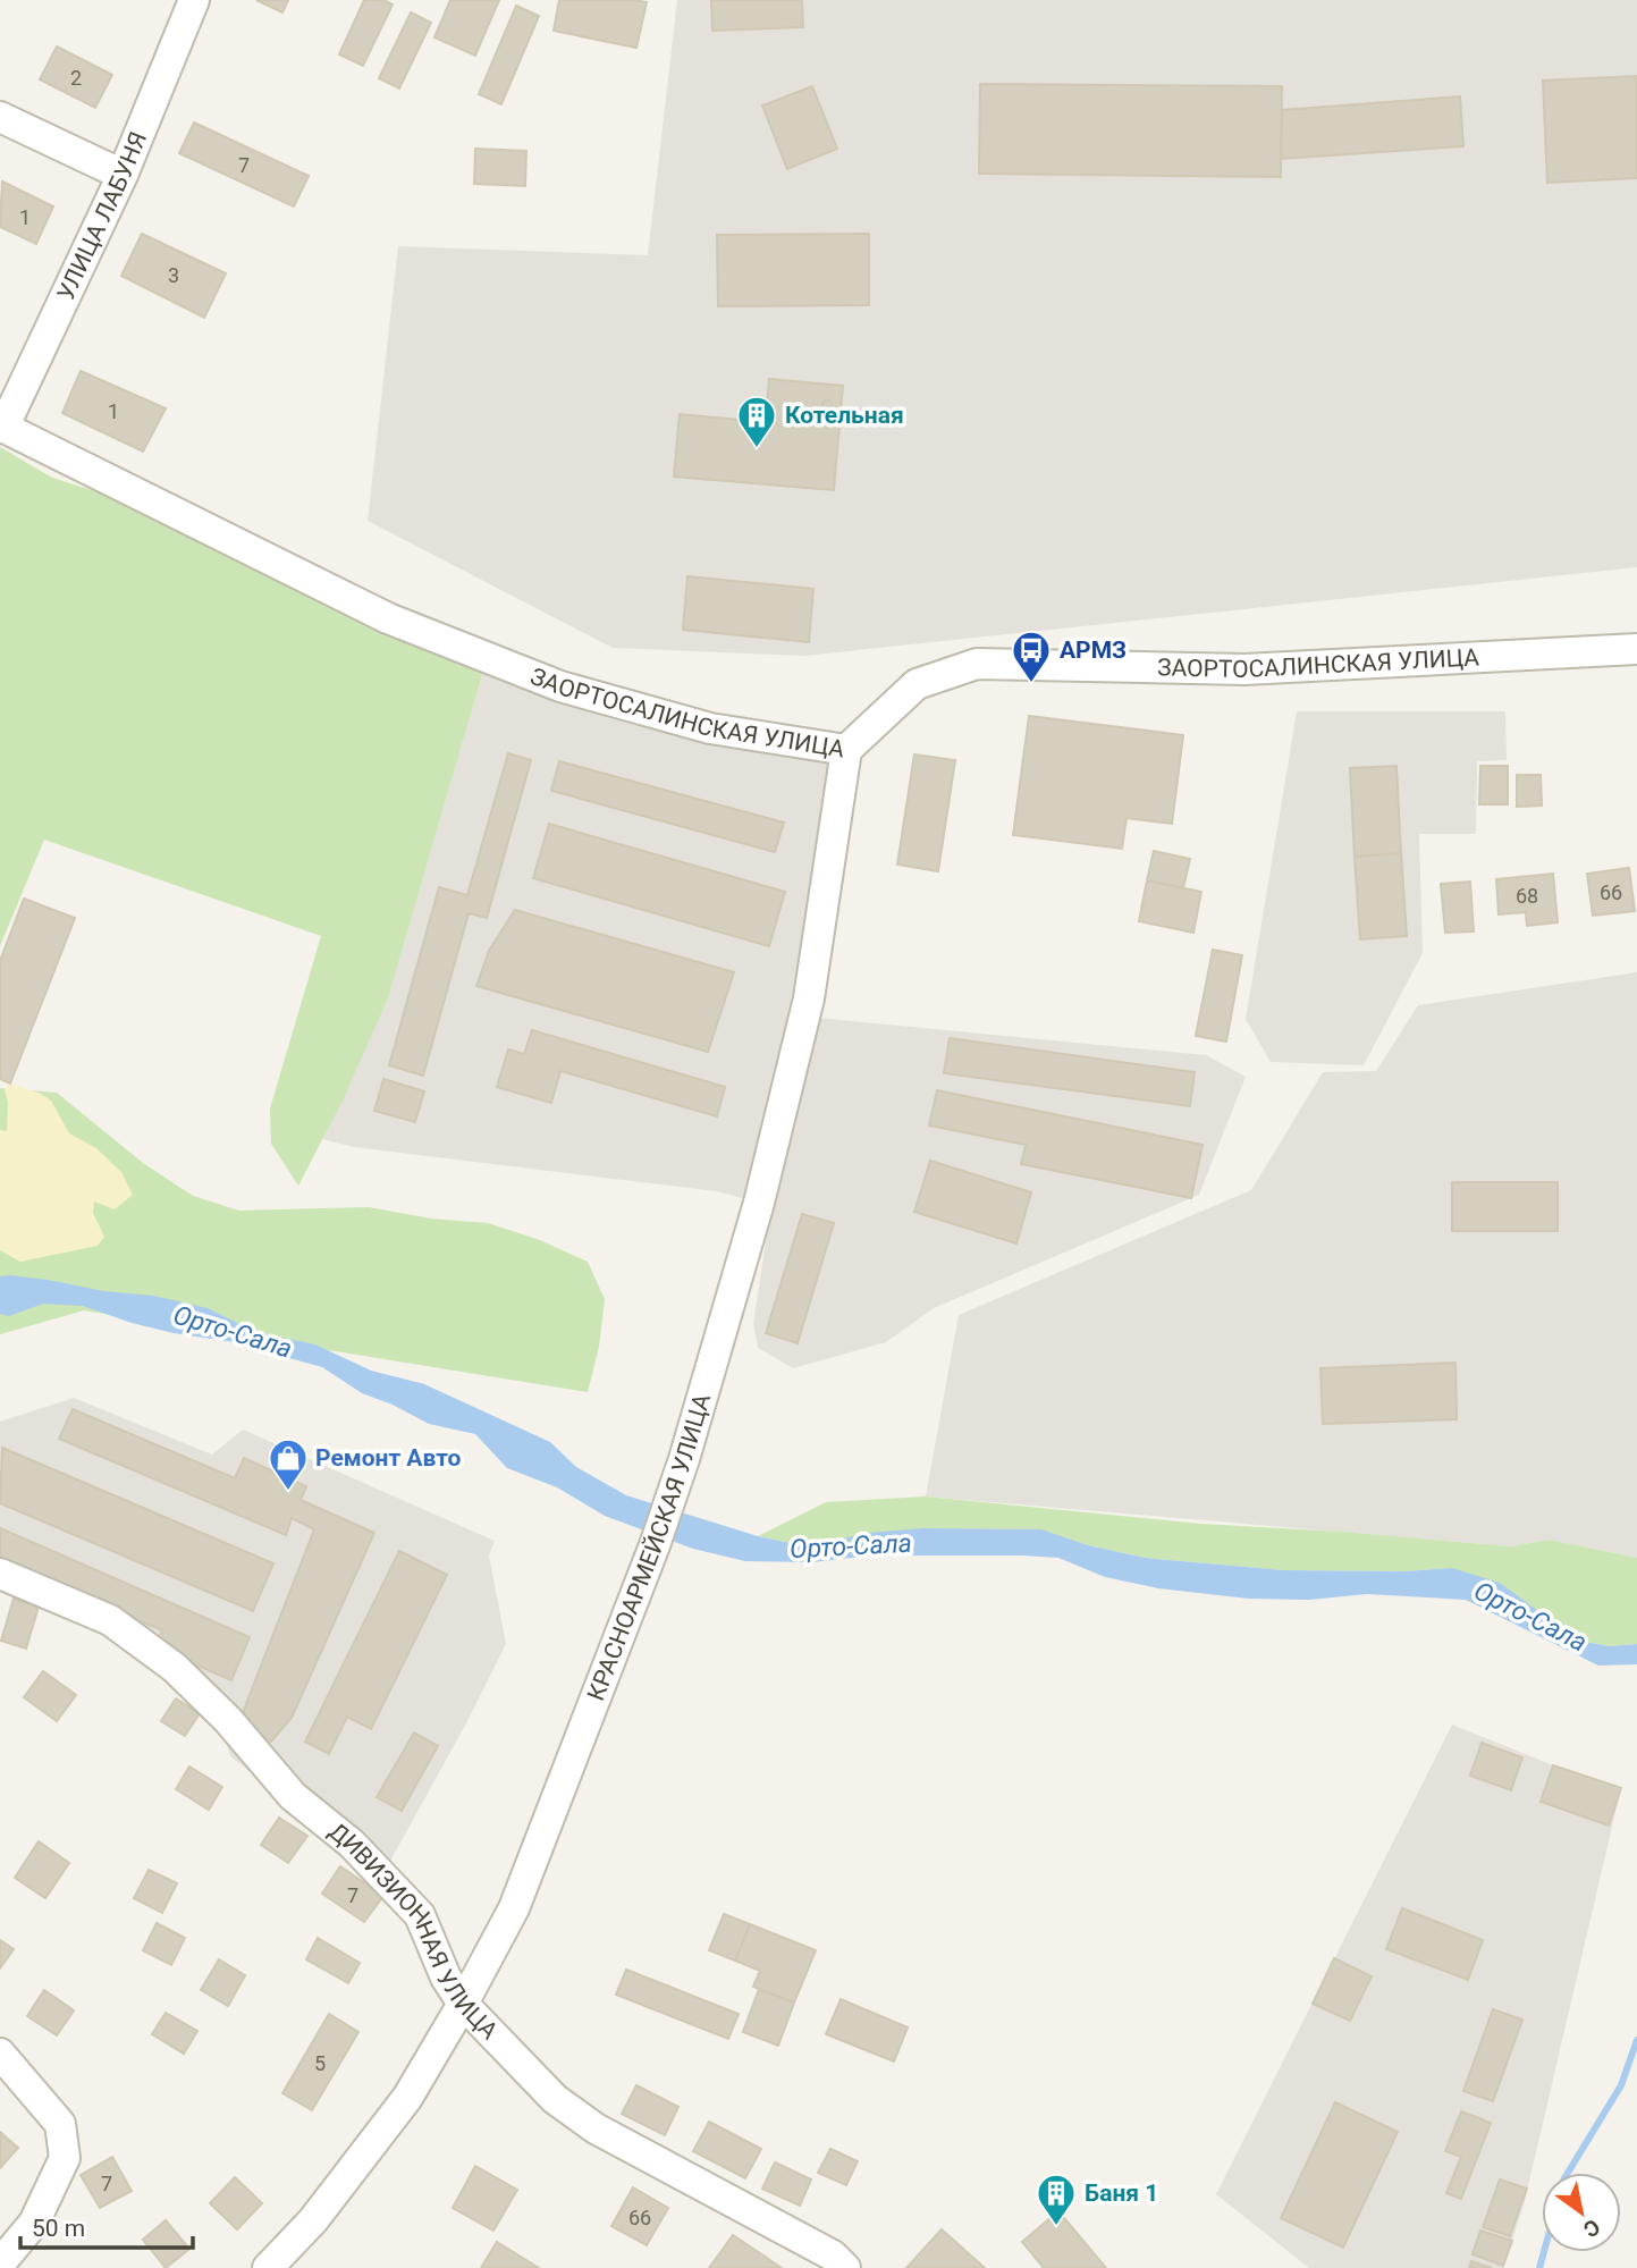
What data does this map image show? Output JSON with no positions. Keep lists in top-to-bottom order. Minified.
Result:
{"streets":{"street":["УЛИЦА ЛАБУНЯ","ЗАОРТОСАЛИНСКАЯ УЛИЦА","КРАСНОАРМЕЙСКАЯ УЛИЦА","ДИВИЗИОННАЯ УЛИЦА"]},"crossings":[["УЛИЦА ЛАБУНЯ","ЗАОРТОСАЛИНСКАЯ УЛИЦА"],["ЗАОРТОСАЛИНСКАЯ УЛИЦА","КРАСНОАРМЕЙСКАЯ УЛИЦА"],["КРАСНОАРМЕЙСКАЯ УЛИЦА","ДИВИЗИОННАЯ УЛИЦА"]],"water":["Орто-Сала"],"places":{"building":["Котельная","Баня 1"],"bus stop":["АРМЗ"],"shop":["Ремонт Авто"]},"house_numbers":["2","7","1","3","1","66","68","7","5","7","66"],"scale_bar":"50 m","north":"bottom right"}
